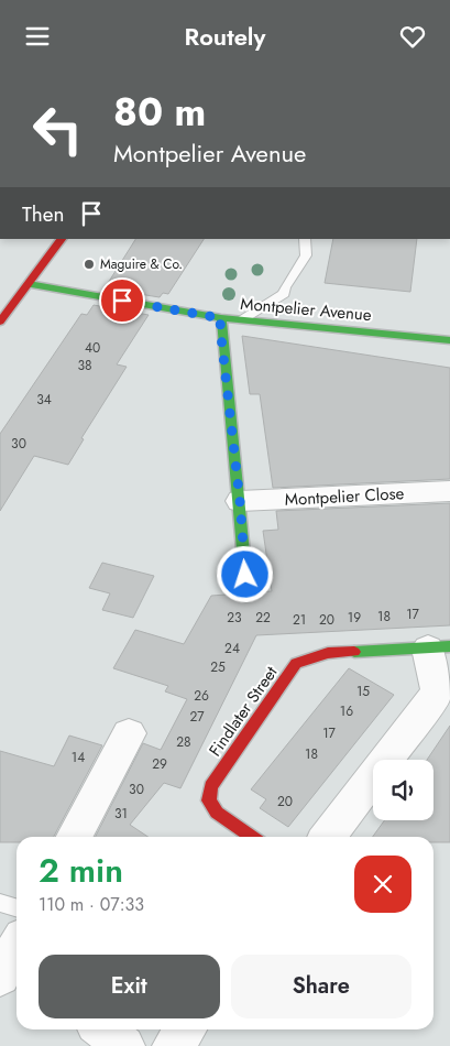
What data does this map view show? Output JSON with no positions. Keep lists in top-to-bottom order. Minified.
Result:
{"streets":{"street":["Montpelier Avenue","Montpelier Close","Findlater Street"]},"places":["Maguire & Co."],"house_numbers":["40","38","34","30","17","18","23","22","19","21","20","24","25","15","26","16","27","17","28","18","14","29","30","20","31"],"page":{"header":"Routely","turn":["80 m","Montpelier Avenue"],"then":"Then","heading":["2 min","110 m · 07:33"],"buttons":["Exit","Share"]}}
